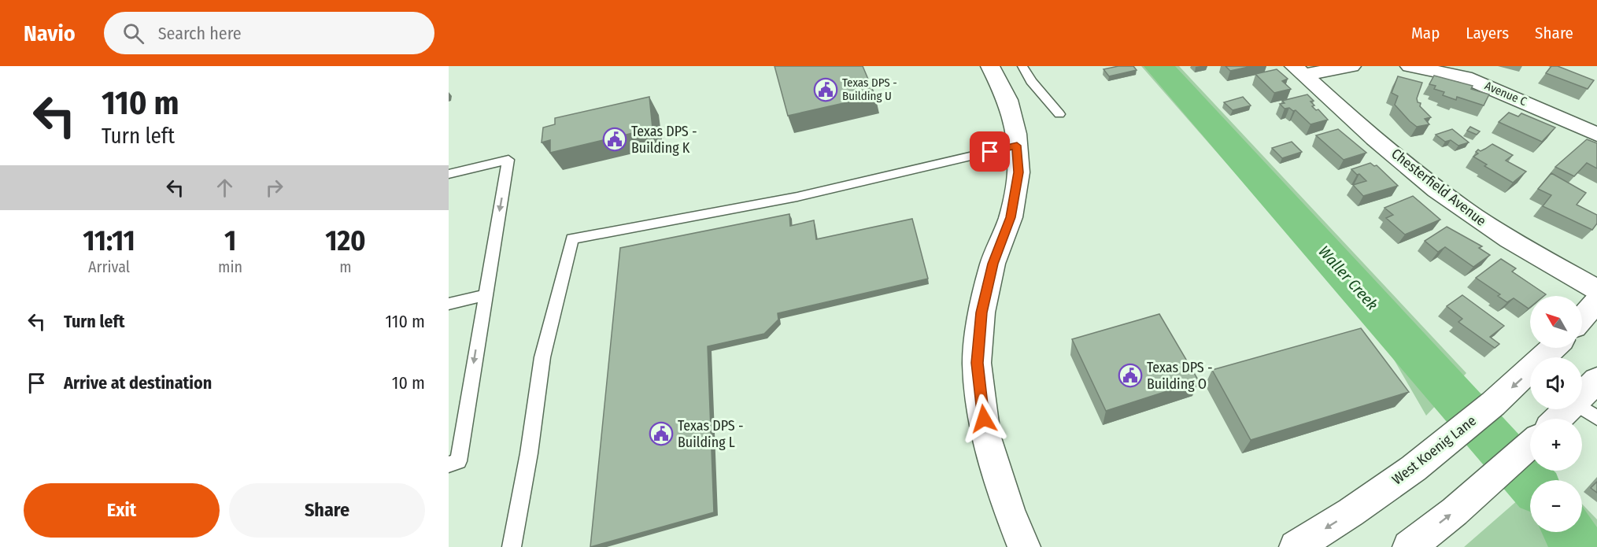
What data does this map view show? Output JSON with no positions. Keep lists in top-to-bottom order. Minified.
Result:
{"streets":{"street":["Avenue C","Chesterfield Avenue","West Koenig Lane"]},"water":["Waller Creek"],"places":{"public building":["Texas DPS - Building U","Texas DPS - Building K","Texas DPS - Building O","Texas DPS - Building L"]},"north":"top left","page":{"header":"Navio","search":"Search here","nav":["Map","Layers","Share"],"turn":["110 m","Turn left"],"eta":["11:11","Arrival","1","min","120","m"],"list":[{"name":"Turn left","value":"110 m"},{"name":"Arrive at destination","value":"10 m"}],"map_buttons":["+","−"],"buttons":["Exit","Share"]}}
